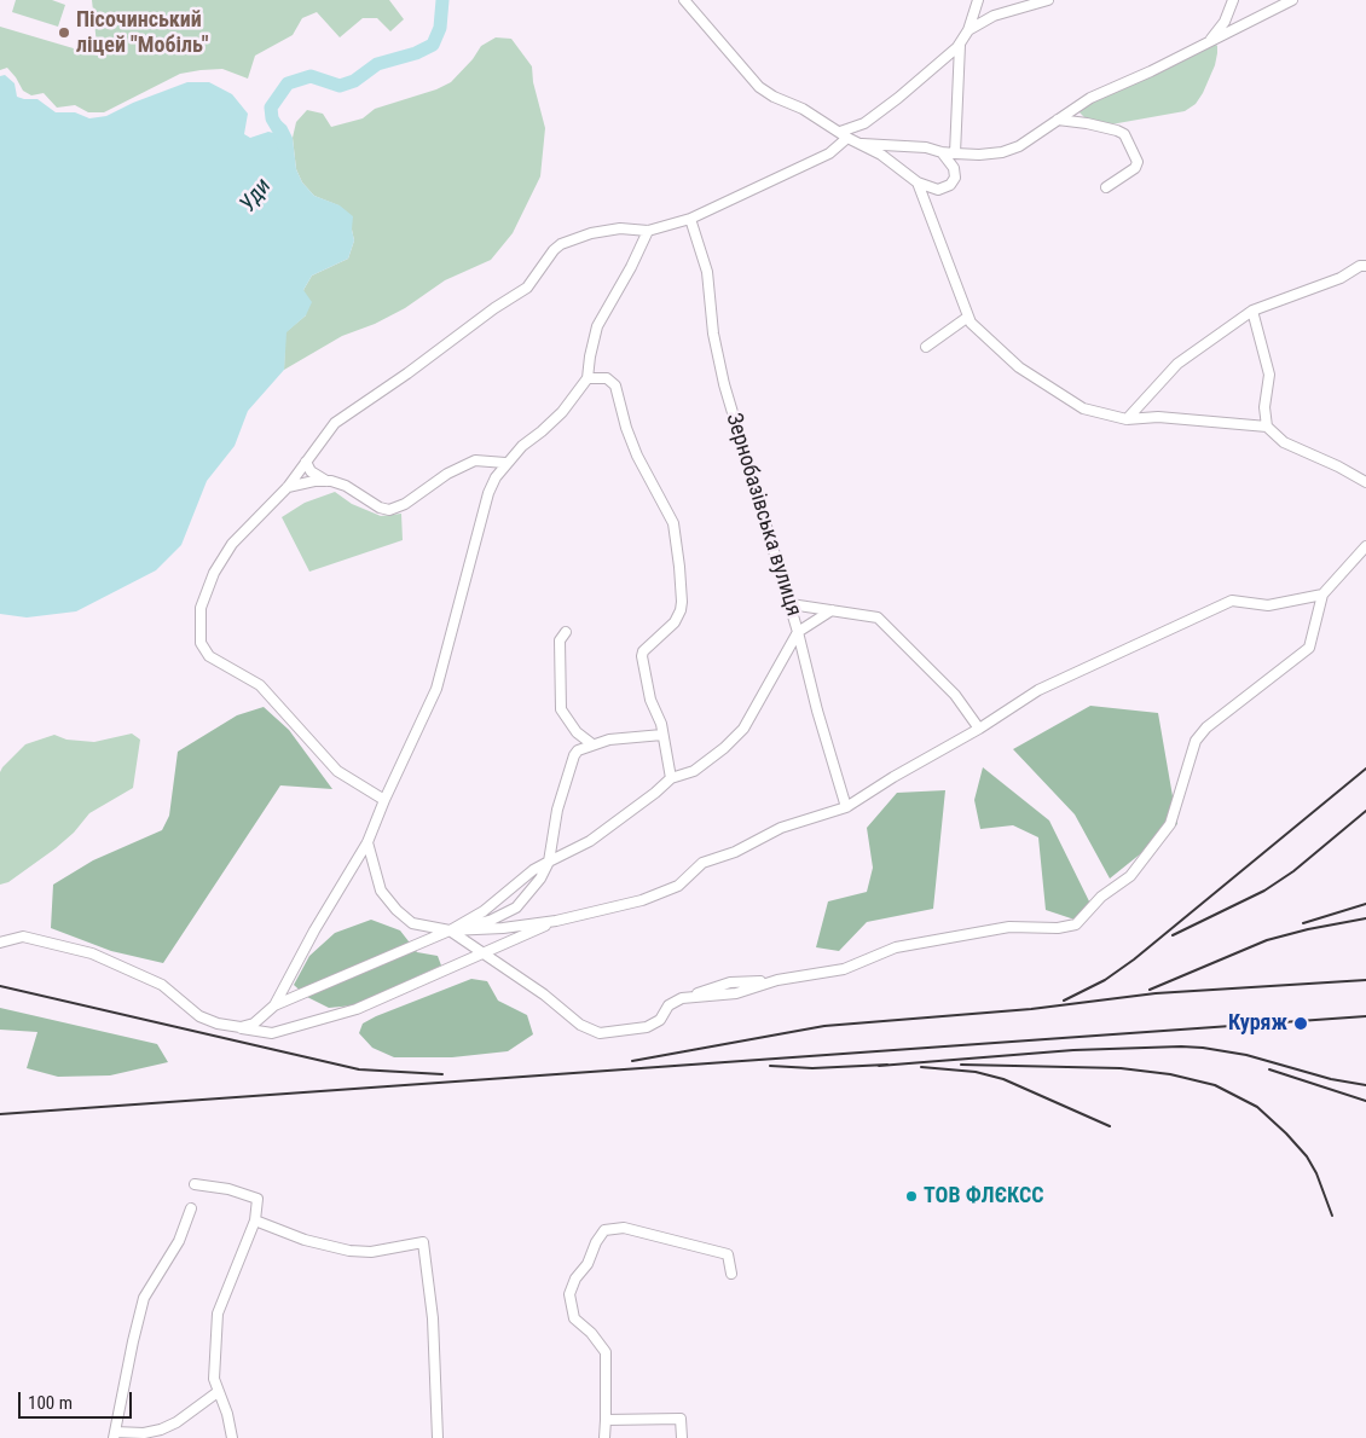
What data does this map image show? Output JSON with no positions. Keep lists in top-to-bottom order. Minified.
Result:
{"streets":{"street":["Зернобазівська вулиця"]},"water":["Уди"],"places":["Пісочинський ліцей \"Мобіль\"","Куряж","ТОВ ФЛЄКСС"],"scale_bar":"100 m"}
